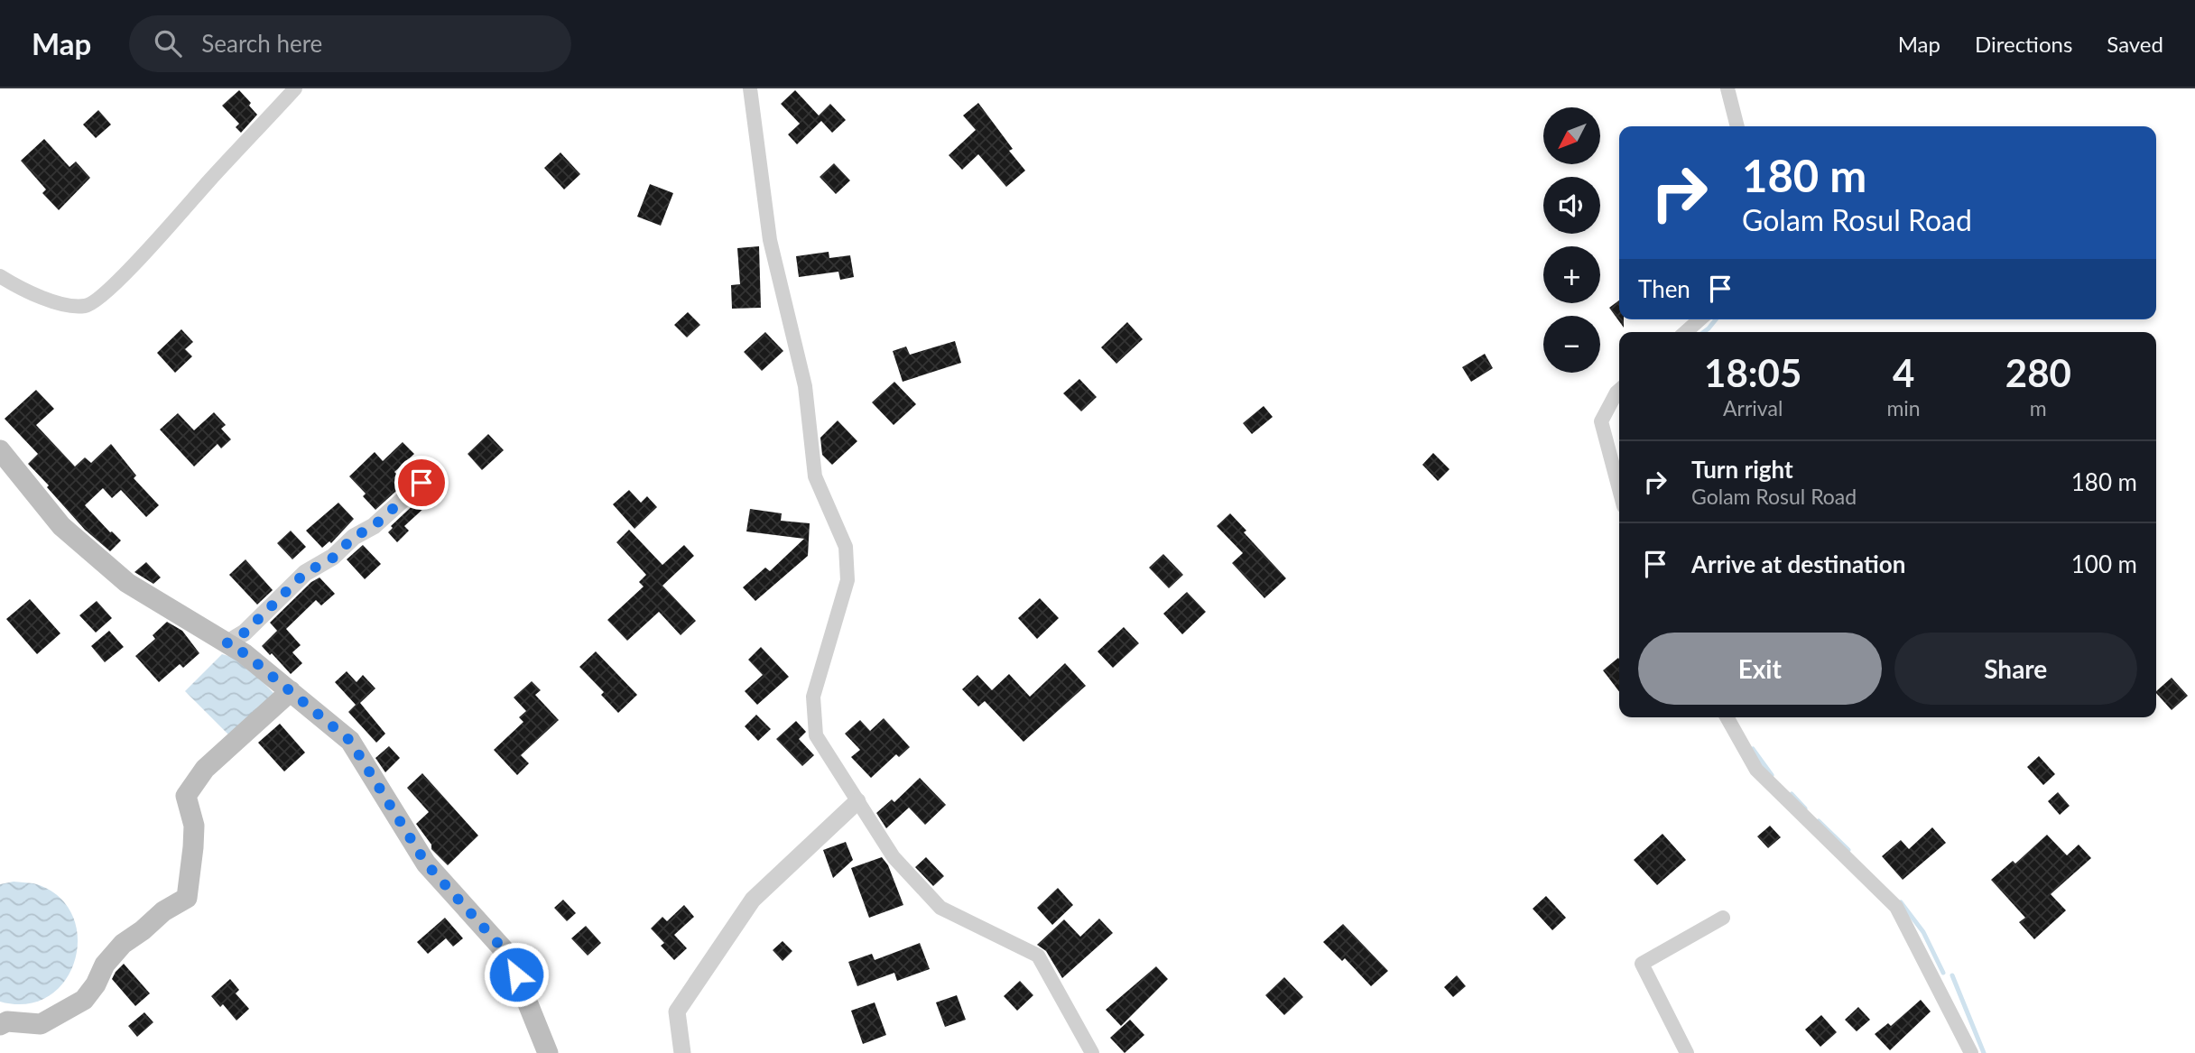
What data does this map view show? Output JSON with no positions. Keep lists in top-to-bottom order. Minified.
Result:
{"north":"bottom left","page":{"header":"Map","search":"Search here","nav":["Map","Directions","Saved"],"map_buttons":["+","−"],"turn":["180 m","Golam Rosul Road"],"then":"Then","eta":["18:05","Arrival","4","min","280","m"],"list":[{"name":"Turn right","note":"Golam Rosul Road","value":"180 m"},{"name":"Arrive at destination","value":"100 m"}],"buttons":["Exit","Share"]}}
